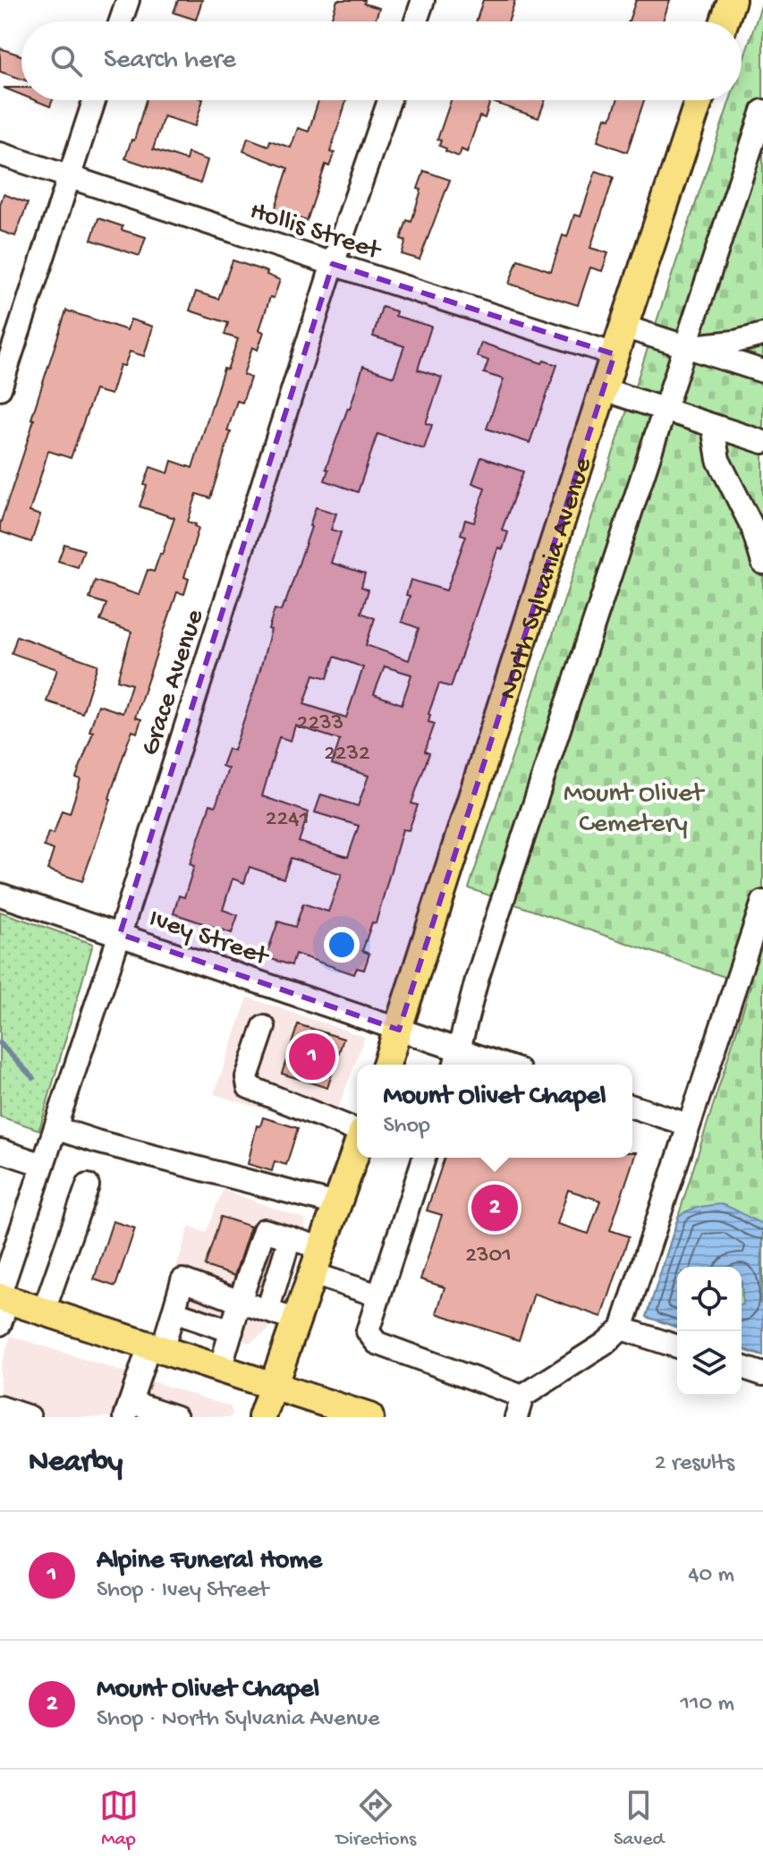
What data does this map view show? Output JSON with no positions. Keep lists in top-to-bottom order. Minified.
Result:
{"streets":{"main road":["North Sylvania Avenue"],"street":["Hollis Street","Grace Avenue","Ivey Street"]},"crossings":[["Hollis Street","North Sylvania Avenue"],["Hollis Street","Grace Avenue"],["North Sylvania Avenue","Ivey Street"],["Grace Avenue","Ivey Street"]],"parks":["Mount Olivet Cemetery"],"house_numbers":["2233","2232","2241","2301"],"page":{"search":"Search here","pins":["1","2"],"popup":["Mount Olivet Chapel","Shop"],"heading":["Nearby","2 results"],"list":[{"mark":"1","name":"Alpine Funeral Home","note":"Shop · Ivey Street","value":"40 m"},{"mark":"2","name":"Mount Olivet Chapel","note":"Shop · North Sylvania Avenue","value":"110 m"}],"nav":["Map","Directions","Saved"]}}
